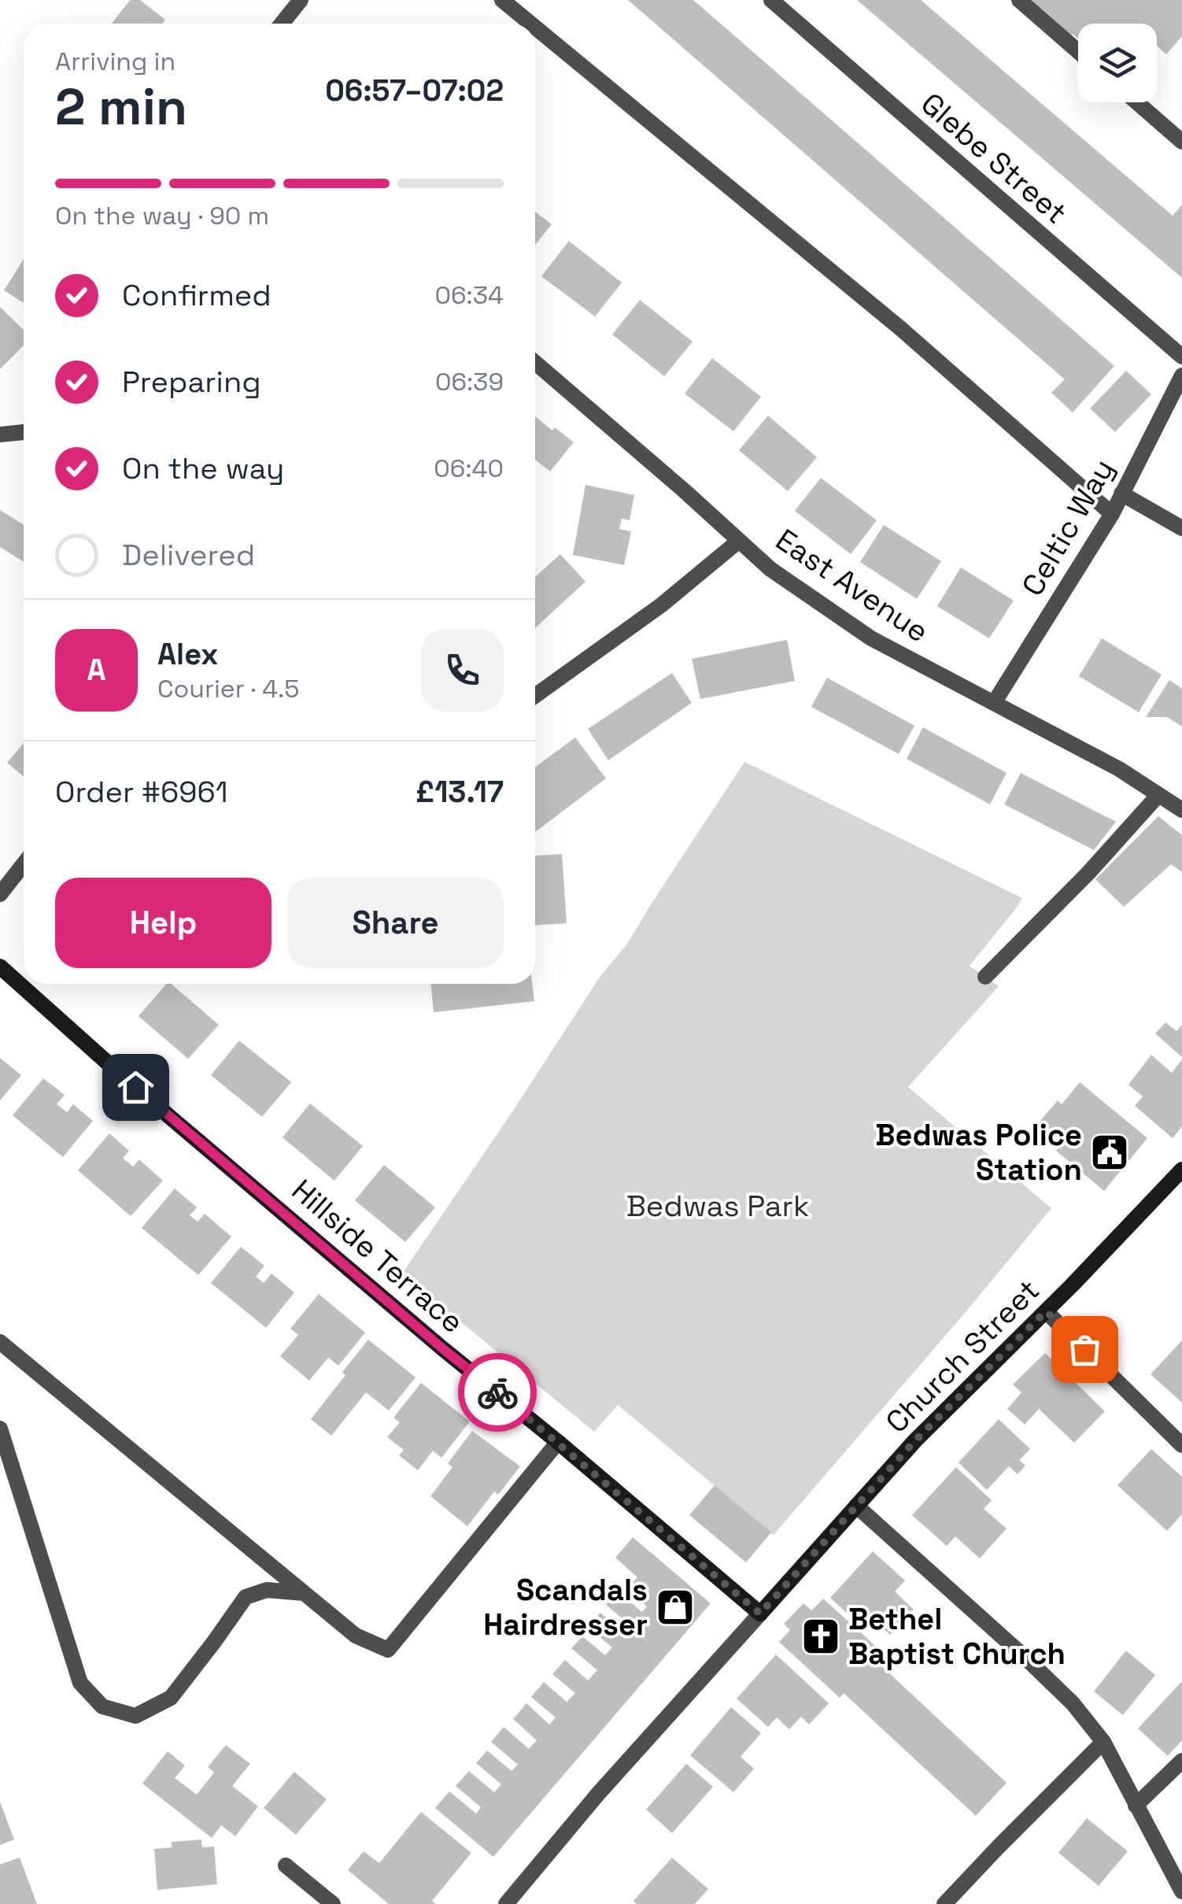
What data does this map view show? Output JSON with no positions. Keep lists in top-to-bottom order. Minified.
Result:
{"streets":{"street":["Glebe Street","Celtic Way","East Avenue","Hillside Terrace","Church Street"]},"crossings":[["Celtic Way","East Avenue"],["Hillside Terrace","Church Street"]],"parks":["Bedwas Park"],"places":{"public building":["Bedwas Police Station"],"shop":["Scandals Hairdresser"],"church":["Bethel Baptist Church"]},"page":{"heading":["2 min","Arriving in","06:57–07:02"],"panel":["Alex","Courier · 4.5","Order #6961","£13.17"],"bar":"On the way · 90 m","list":[["Confirmed","06:34"],["Preparing","06:39"],["On the way","06:40"],"Delivered"],"round":"A","buttons":["Help","Share"]}}
